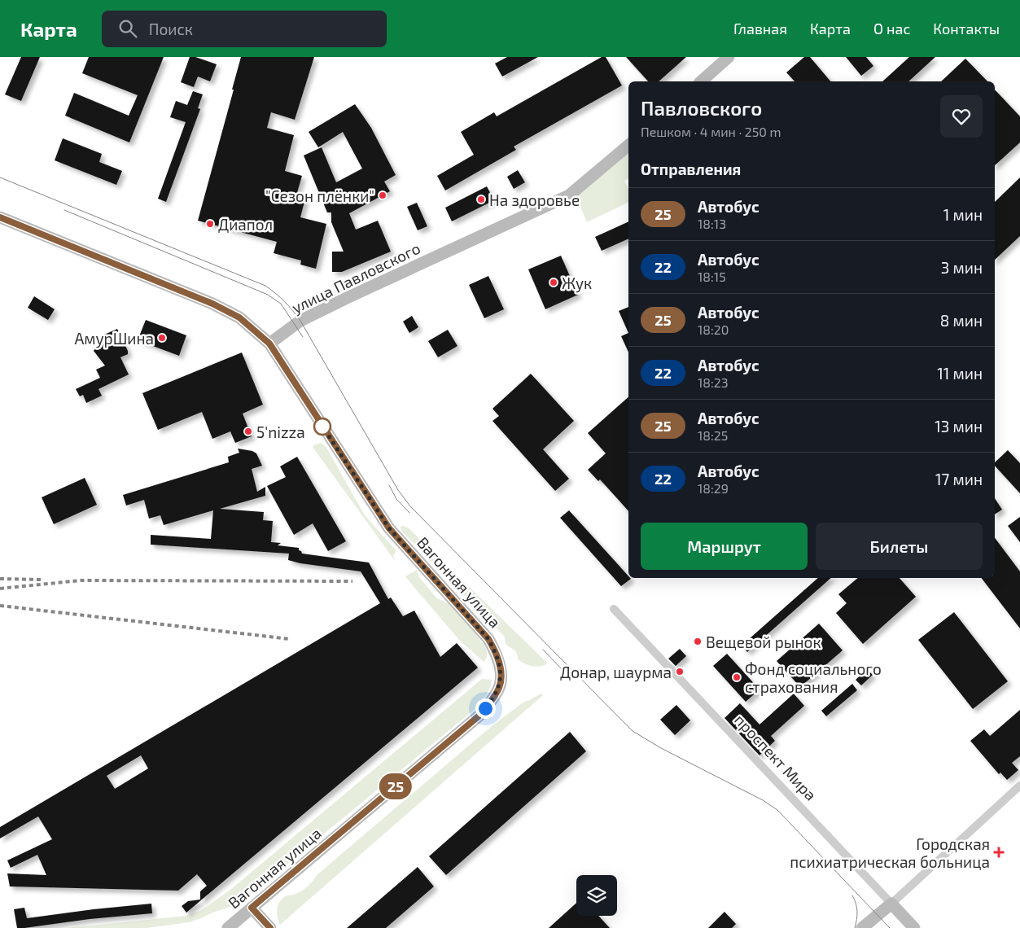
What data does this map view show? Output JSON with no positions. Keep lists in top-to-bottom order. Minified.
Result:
{"streets":{"street":["улица Павловского","Вагонная улица","проспект Мира"]},"crossings":[["улица Павловского","Вагонная улица"]],"places":{"other":["\"Сезон плёнки\"","На здоровье","Диапол","Жук","АмурШина","5'nizza","Вещевой рынок","Донар, шаурма","Фонд социального страхования"],"health":["Городская психиатрическая больница"]},"lines":["bus line 25"],"page":{"header":"Карта","search":"Поиск","nav":["Главная","Карта","О нас","Контакты"],"on_map":"25","heading":[["Павловского","Пешком · 4 мин · 250 m"],"Отправления"],"list":[{"mark":"25","name":"Автобус","note":"18:13","value":"1 мин"},{"mark":"22","name":"Автобус","note":"18:15","value":"3 мин"},{"mark":"25","name":"Автобус","note":"18:20","value":"8 мин"},{"mark":"22","name":"Автобус","note":"18:23","value":"11 мин"},{"mark":"25","name":"Автобус","note":"18:25","value":"13 мин"},{"mark":"22","name":"Автобус","note":"18:29","value":"17 мин"}],"buttons":["Маршрут","Билеты"]}}
